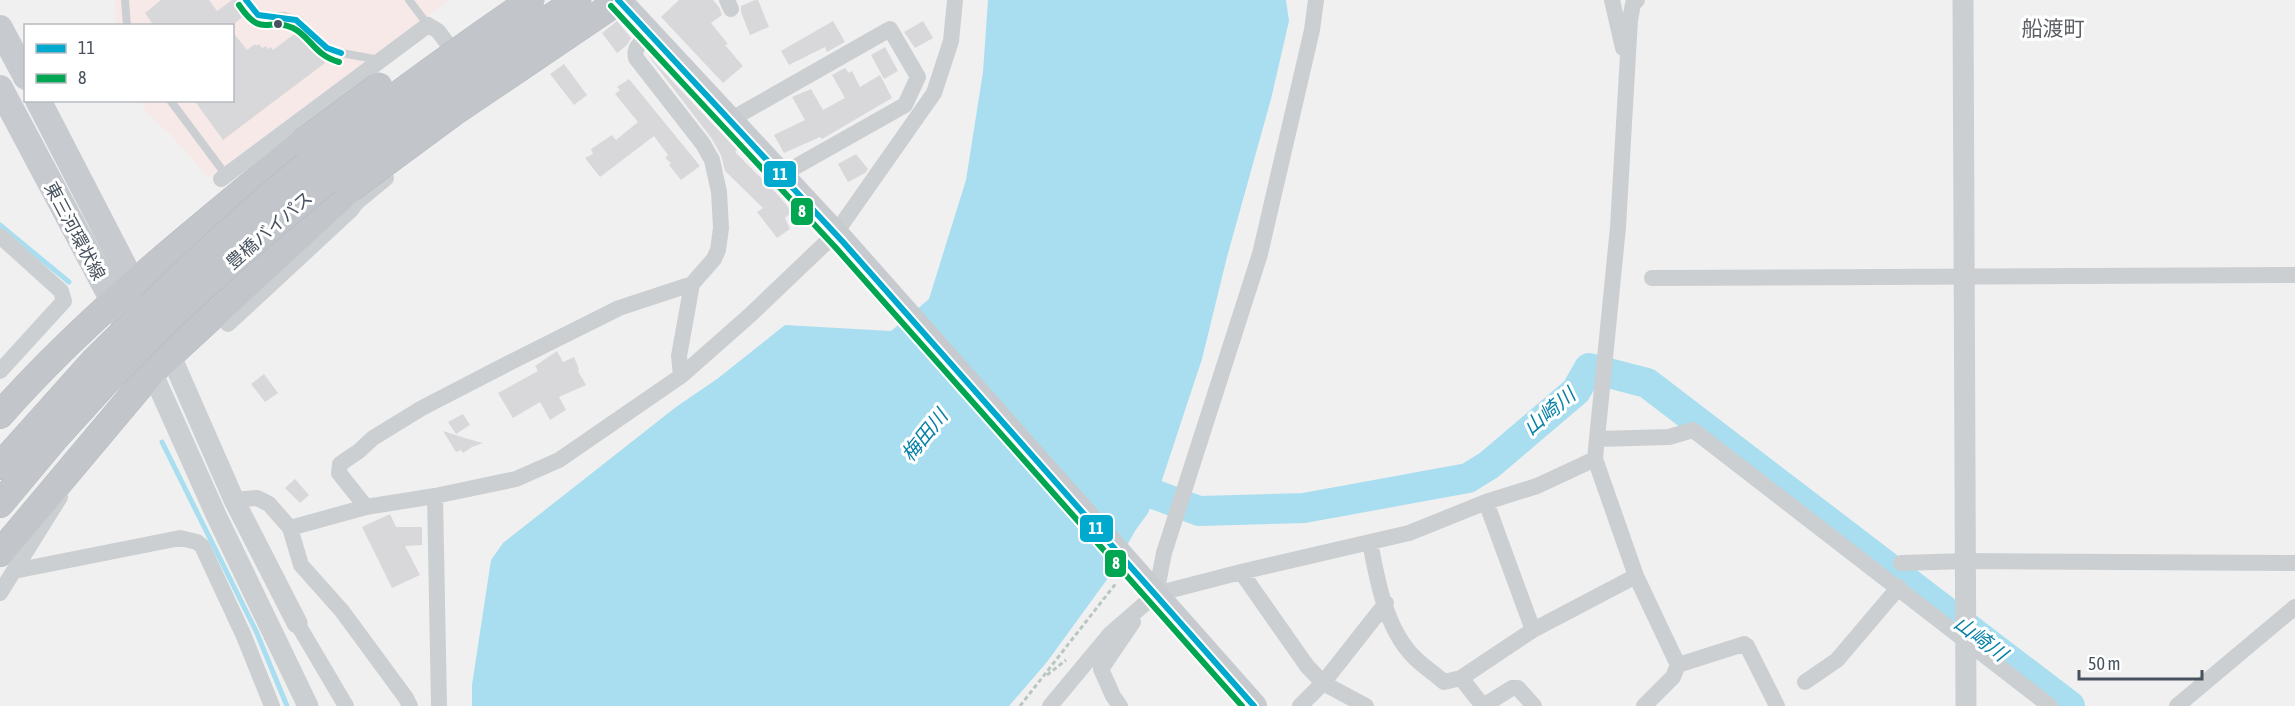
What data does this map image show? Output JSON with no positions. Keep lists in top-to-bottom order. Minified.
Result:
{"streets":{"highway":["豊橋バイパス"],"main road":["東三河環状線"]},"districts":["船渡町"],"water":["山崎川","梅田川"],"lines":["transit line 11","transit line 8"],"legend":["11","8"],"scale_bar":"50 m"}
